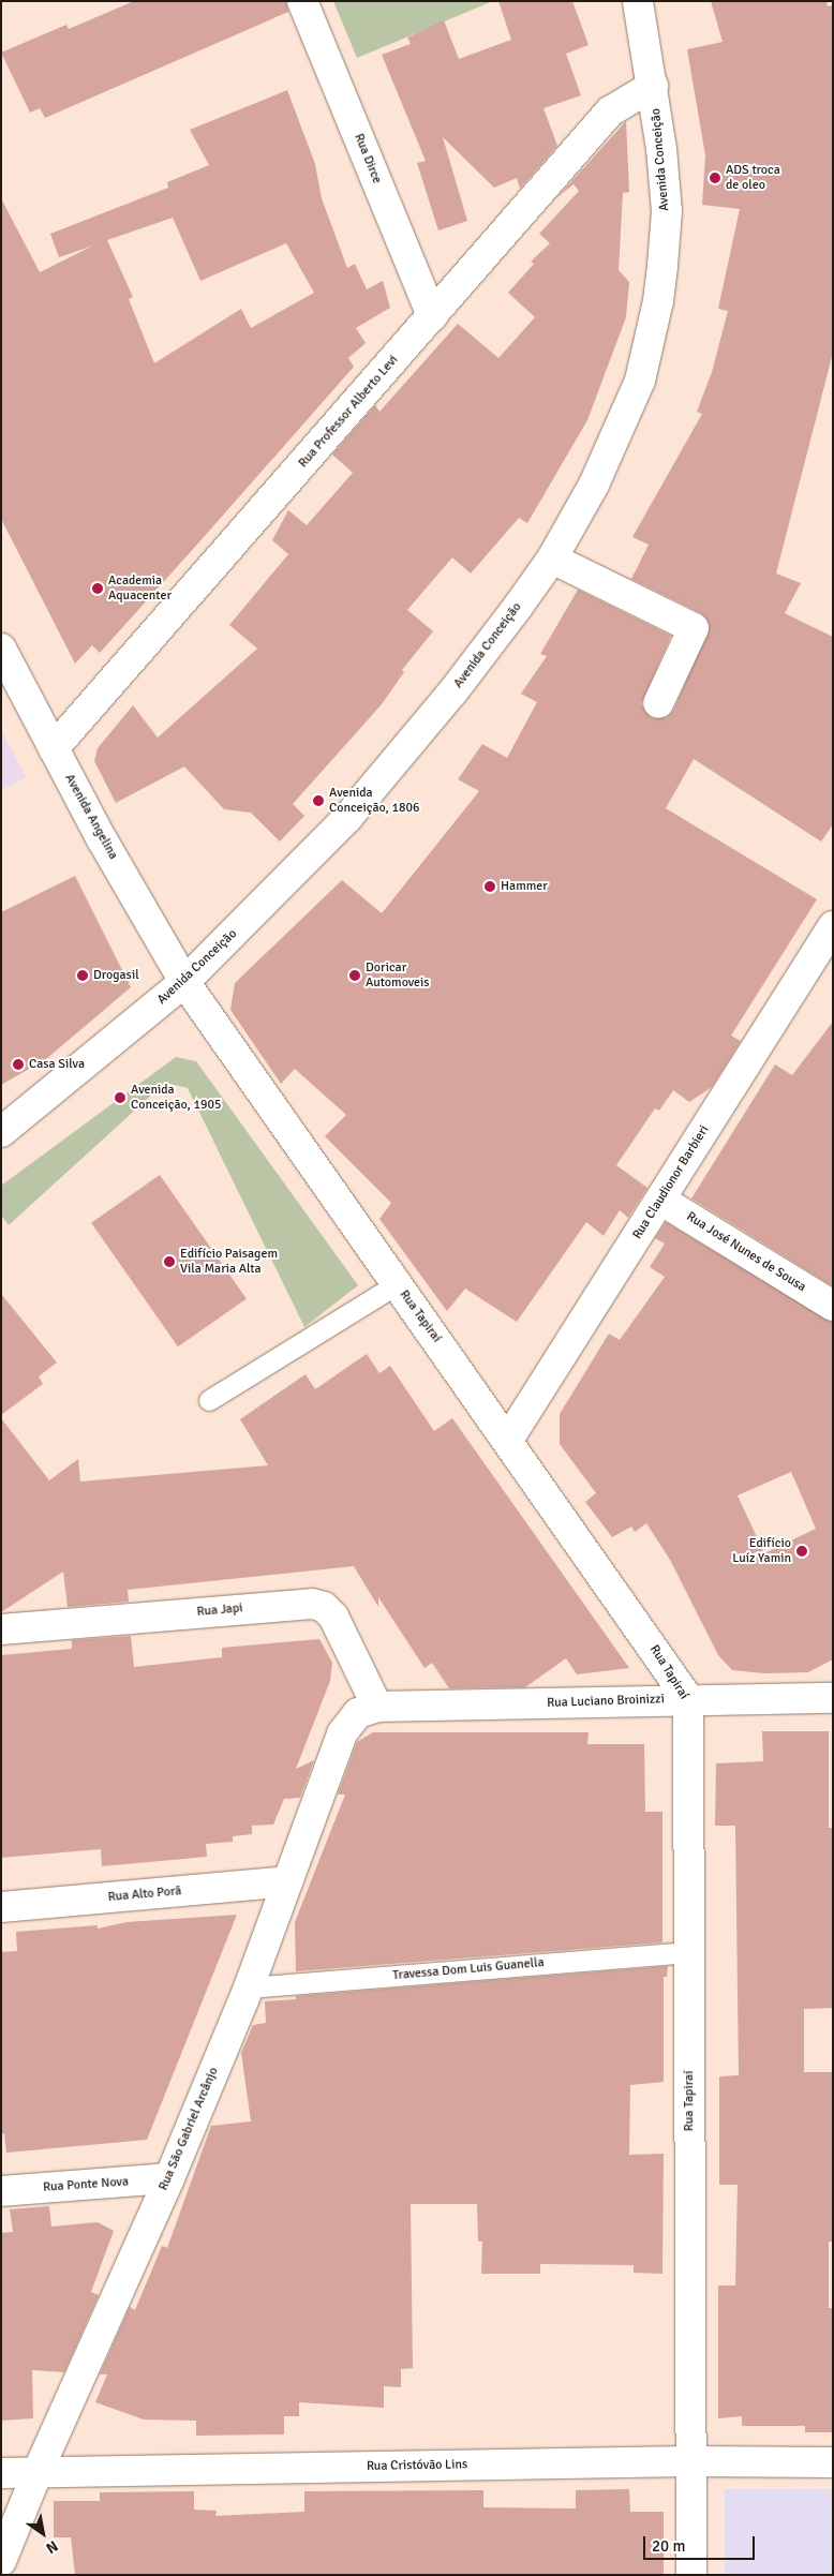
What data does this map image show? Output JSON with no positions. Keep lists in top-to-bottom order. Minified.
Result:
{"streets":{"street":["Rua Dirce","Avenida Conceição","Rua Professor Alberto Levi","Avenida Angelina","Rua Claudionor Barbieri","Rua José Nunes de Sousa","Rua Tapiraí","Rua Japi","Rua Luciano Broinizzi","Rua Alto Porã","Rua São Gabriel Arcânjo","Rua Ponte Nova","Rua Cristóvão Lins"],"lane":["Travessa Dom Luis Guanella"]},"crossings":[["Rua Dirce","Rua Professor Alberto Levi"],["Avenida Conceição","Rua Professor Alberto Levi"],["Avenida Conceição","Avenida Angelina"],["Avenida Conceição","Rua Tapiraí"],["Rua Professor Alberto Levi","Avenida Angelina"],["Avenida Angelina","Rua Tapiraí"],["Rua Claudionor Barbieri","Rua José Nunes de Sousa"],["Rua Claudionor Barbieri","Rua Tapiraí"],["Rua Tapiraí","Rua Luciano Broinizzi"],["Rua Tapiraí","Travessa Dom Luis Guanella"],["Rua Tapiraí","Rua Cristóvão Lins"],["Rua Japi","Rua Luciano Broinizzi"],["Rua Japi","Rua São Gabriel Arcânjo"],["Rua Luciano Broinizzi","Rua São Gabriel Arcânjo"],["Rua Alto Porã","Rua São Gabriel Arcânjo"],["Travessa Dom Luis Guanella","Rua São Gabriel Arcânjo"],["Rua São Gabriel Arcânjo","Rua Ponte Nova"],["Rua São Gabriel Arcânjo","Rua Cristóvão Lins"]],"places":["ADS troca de oleo","Academia Aquacenter","Avenida Conceição, 1806","Hammer","Drogasil","Doricar Automoveis","Casa Silva","Avenida Conceição, 1905","Edifício Paisagem Vila Maria Alta","Edifício Luíz Yamin"],"scale_bar":"20 m","north":"bottom right"}
